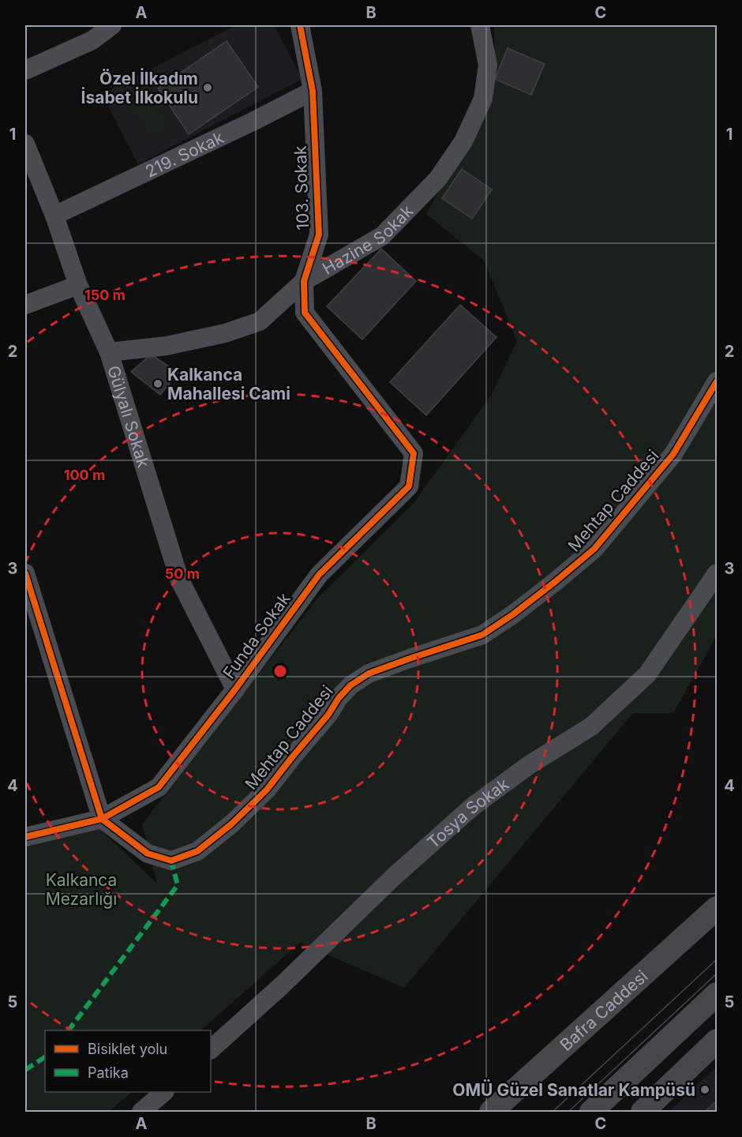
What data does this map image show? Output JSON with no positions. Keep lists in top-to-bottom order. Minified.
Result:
{"streets":{"main road":["Bafra Caddesi"],"street":["219. Sokak","103. Sokak","Hazine Sokak","Gülyalı Sokak","Mehtap Caddesi","Funda Sokak","Tosya Sokak"]},"crossings":[["219. Sokak","103. Sokak"],["219. Sokak","Gülyalı Sokak"],["103. Sokak","Hazine Sokak"],["103. Sokak","Funda Sokak"],["Hazine Sokak","Gülyalı Sokak"],["Gülyalı Sokak","Funda Sokak"],["Mehtap Caddesi","Funda Sokak"]],"parks":["Kalkanca Mezarlığı"],"places":["Özel İlkadım İsabet İlkokulu","Kalkanca Mahallesi Cami","OMÜ Güzel Sanatlar Kampüsü"],"legend":["Bisiklet yolu","Patika"],"grid":{"columns":["A","B","C"],"rows":["1","2","3","4","5"]},"rings":["150 m","100 m","50 m"]}
